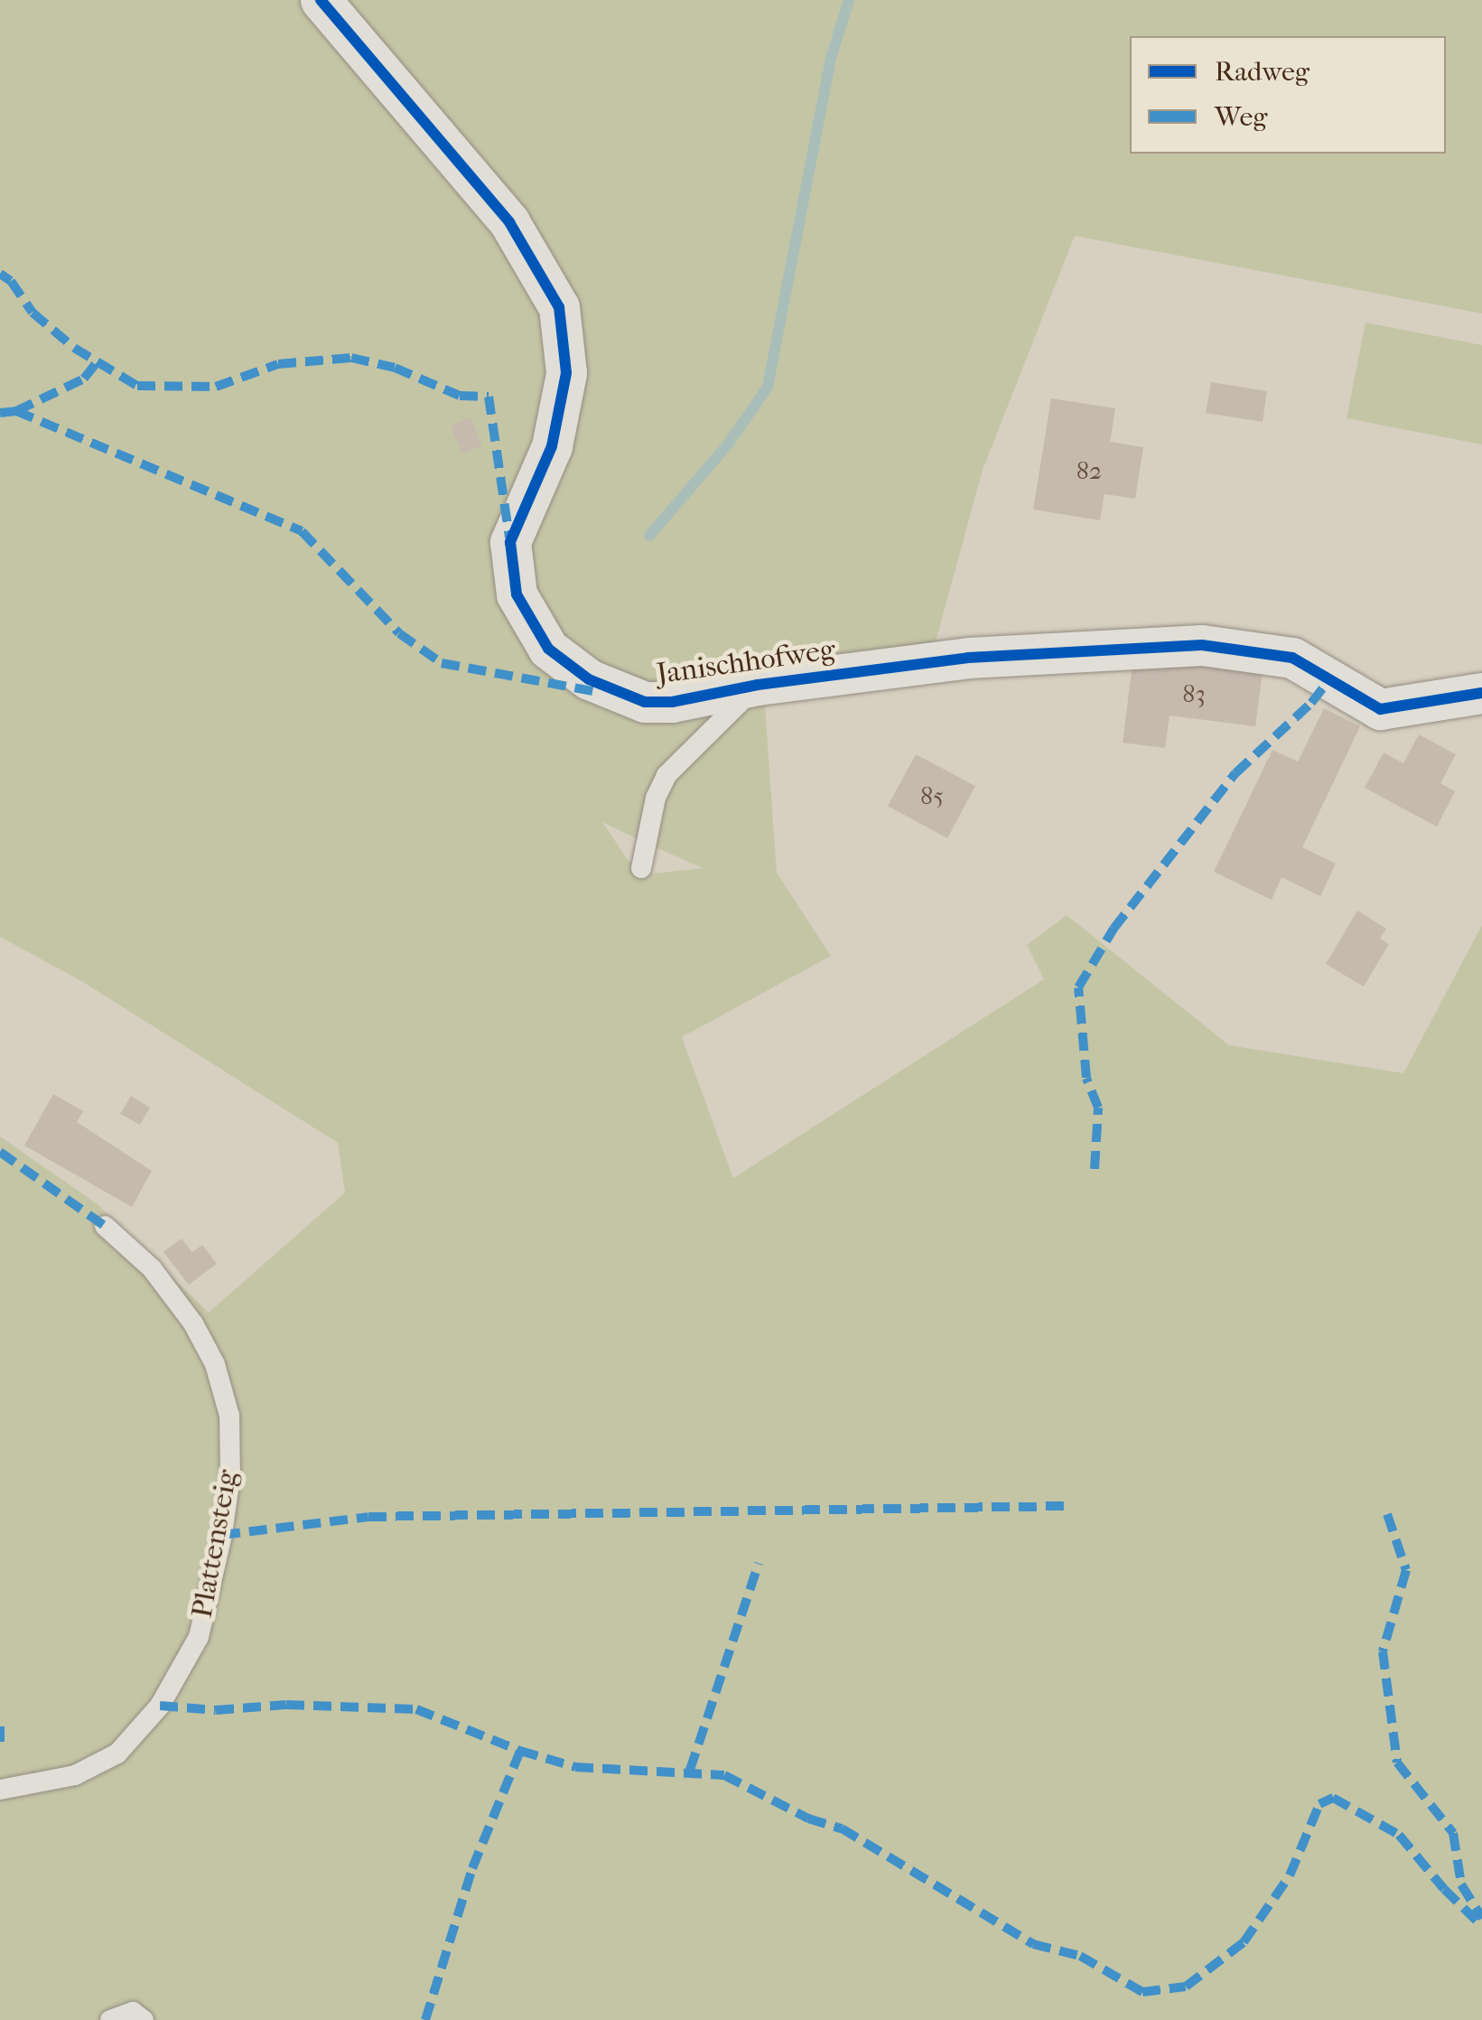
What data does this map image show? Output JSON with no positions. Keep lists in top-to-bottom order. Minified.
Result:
{"streets":{"street":["Janischhofweg"],"lane":["Plattensteig"]},"house_numbers":["82","83","85"],"legend":["Radweg","Weg"]}
